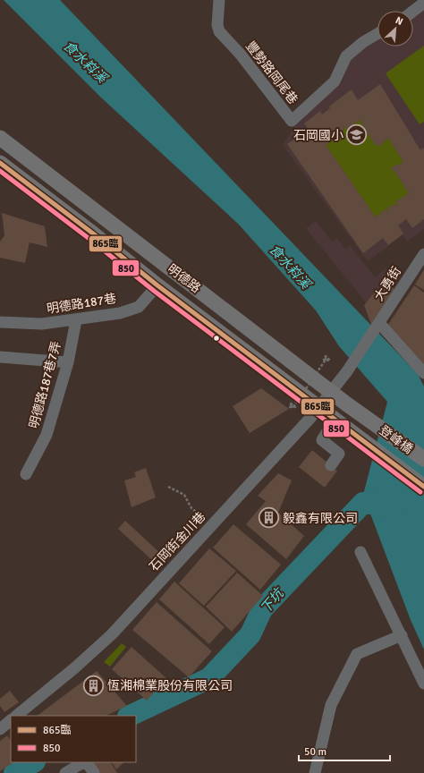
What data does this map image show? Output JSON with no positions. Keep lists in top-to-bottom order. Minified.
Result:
{"streets":{"main road":["明德路","登峰橋"],"street":["豐勢路岡尾巷","大勇街","明德路187巷","明德路187巷7弄","石岡街金川巷"]},"crossings":[["明德路","明德路187巷"],["明德路","登峰橋"],["明德路","石岡街金川巷"],["大勇街","石岡街金川巷"],["明德路187巷","明德路187巷7弄"]],"water":["食水嵙溪","下坑"],"places":{"school or university":["石岡國小"],"building":["毅鑫有限公司","恆湘棉業股份有限公司"]},"lines":["transit line 865臨","transit line 850"],"legend":["865臨","850"],"scale_bar":"50 m","north":"top right"}
